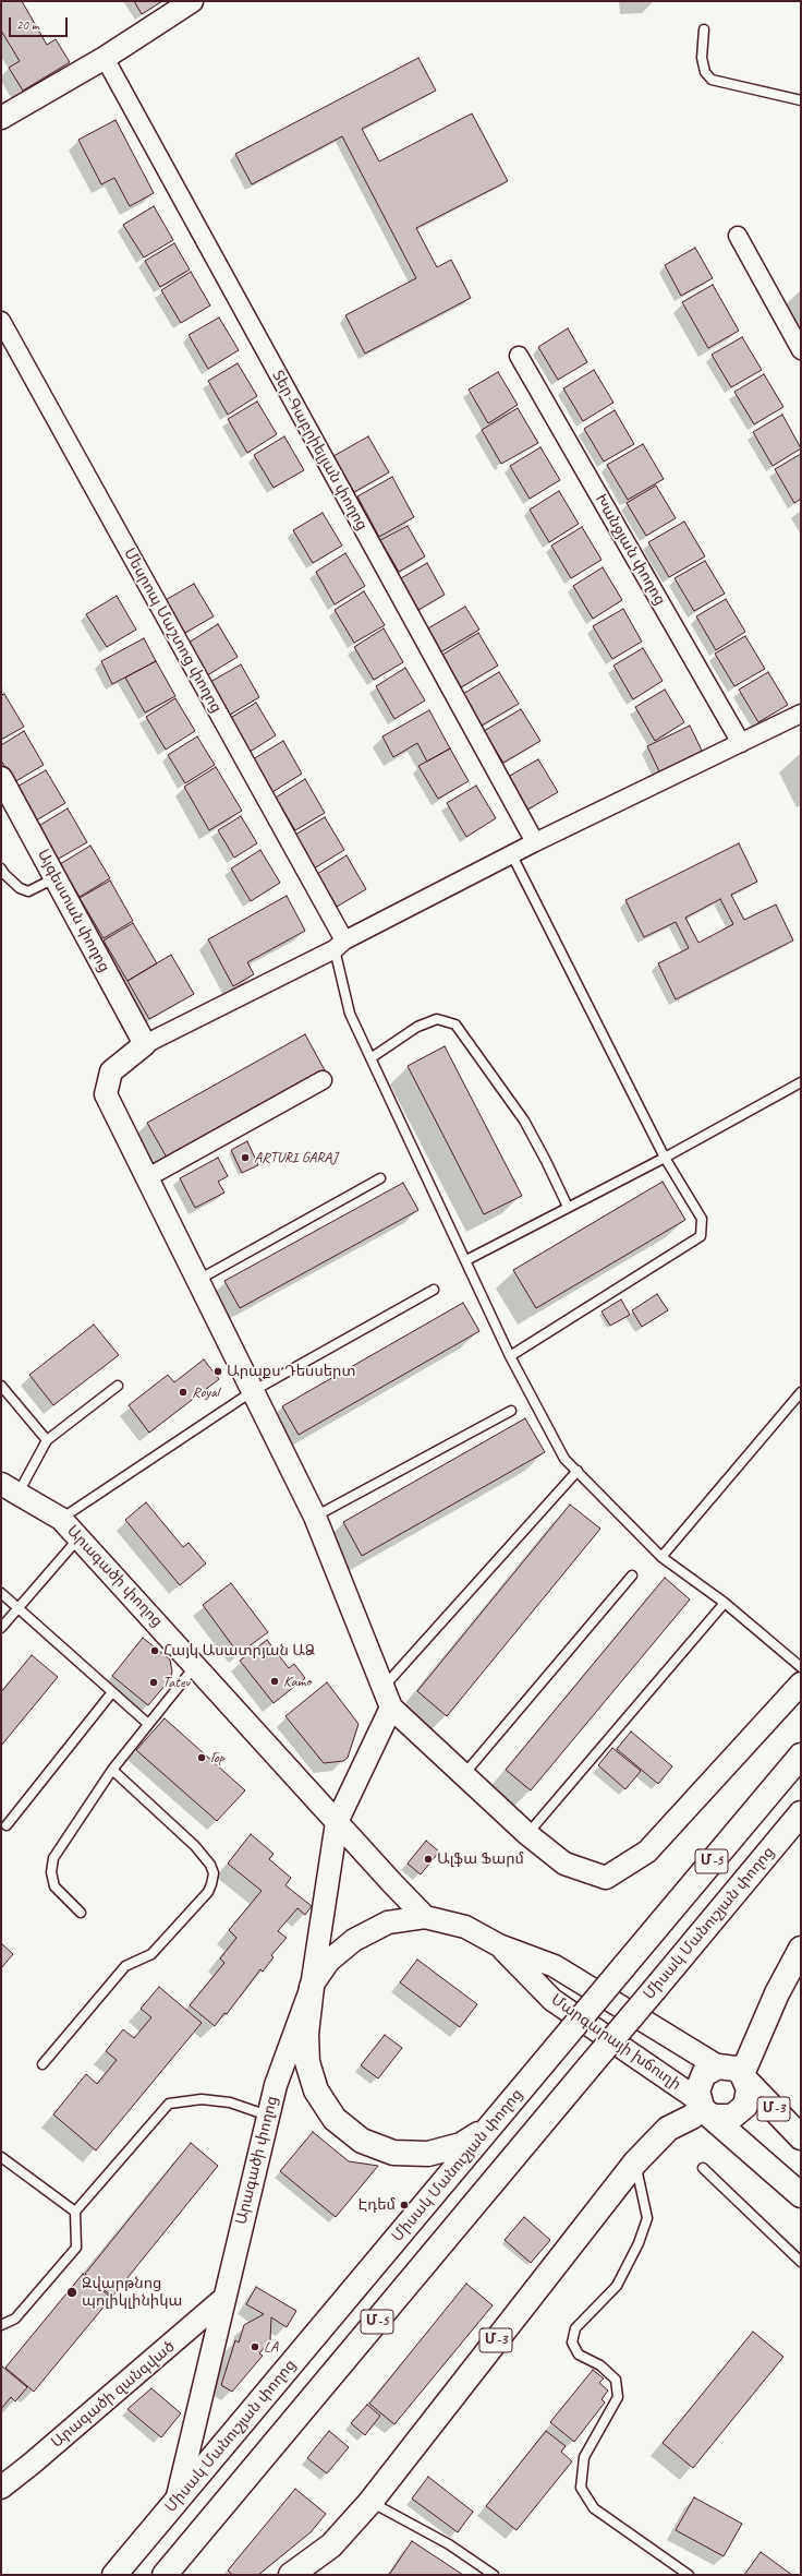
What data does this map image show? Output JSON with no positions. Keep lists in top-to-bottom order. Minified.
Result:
{"streets":{"highway":["Մ-5","Միսակ Մանուշյան փողոց","Մարգարայի խճուղի","Մ-3"],"street":["Տեր-Գաբրիելյան փողոց","Խանջյան փողոց","Մեսրոպ Մաշտոց փողոց","Այգեստան փողոց","Արագածի փողոց","Արագածի զանգված"]},"crossings":[["Արագածի փողոց","Միսակ Մանուշյան փողոց"],["Արագածի փողոց","Մարգարայի խճուղի"],["Արագածի փողոց","Արագածի զանգված"],["Մարգարայի խճուղի","Մ-3"]],"places":["ARTURI GARAJ","Արաքս Դեսսերտ","Royal","Հայկ Ասատրյան ԱՁ","Kamo","Tatev","Гор","Ալֆա Ֆարմ","Էդեմ","Զվարթնոց պոլիկլինիկա","LA"],"scale_bar":"20 m"}
